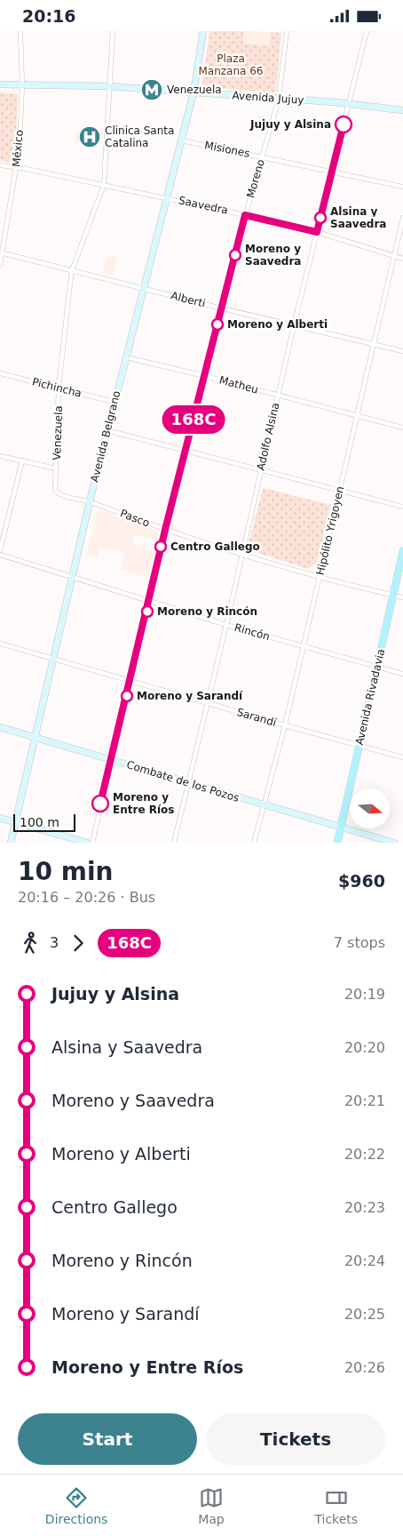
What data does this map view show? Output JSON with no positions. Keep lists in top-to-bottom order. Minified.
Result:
{"streets":{"main road":["Avenida Jujuy","Avenida Belgrano","Avenida Rivadavia","Combate de los Pozos"],"street":["México","Misiones","Moreno","Saavedra","Alberti","Matheu","Pichincha","Venezuela","Adolfo Alsina","Pasco","Hipólito Yrigoyen","Rincón","Sarandí"]},"crossings":[["Avenida Jujuy","México"],["Avenida Jujuy","Moreno"],["Avenida Jujuy","Venezuela"],["Avenida Jujuy","Avenida Belgrano"],["Avenida Jujuy","Adolfo Alsina"],["México","Saavedra"],["México","Alberti"],["Misiones","Moreno"],["Misiones","Avenida Belgrano"],["Misiones","Adolfo Alsina"],["Moreno","Saavedra"],["Moreno","Alberti"],["Moreno","Matheu"],["Moreno","Pasco"],["Moreno","Rincón"],["Moreno","Sarandí"],["Moreno","Combate de los Pozos"],["Saavedra","Venezuela"],["Saavedra","Avenida Belgrano"],["Saavedra","Adolfo Alsina"],["Saavedra","Hipólito Yrigoyen"],["Alberti","Venezuela"],["Alberti","Avenida Belgrano"],["Alberti","Adolfo Alsina"],["Alberti","Hipólito Yrigoyen"],["Matheu","Avenida Belgrano"],["Matheu","Adolfo Alsina"],["Matheu","Hipólito Yrigoyen"],["Pichincha","Venezuela"],["Pichincha","Avenida Belgrano"],["Venezuela","Pasco"],["Avenida Belgrano","Pasco"],["Avenida Belgrano","Rincón"],["Avenida Belgrano","Sarandí"],["Avenida Belgrano","Combate de los Pozos"],["Adolfo Alsina","Pasco"],["Adolfo Alsina","Rincón"],["Adolfo Alsina","Sarandí"],["Adolfo Alsina","Combate de los Pozos"],["Pasco","Hipólito Yrigoyen"],["Pasco","Avenida Rivadavia"],["Hipólito Yrigoyen","Rincón"],["Hipólito Yrigoyen","Sarandí"],["Hipólito Yrigoyen","Combate de los Pozos"],["Rincón","Avenida Rivadavia"],["Avenida Rivadavia","Sarandí"],["Avenida Rivadavia","Combate de los Pozos"]],"parks":["Plaza Manzana 66"],"places":{"metro station":["Venezuela"],"other":["Jujuy y Alsina","Alsina y Saavedra","Moreno y Saavedra","Moreno y Alberti","Centro Gallego","Moreno y Rincón","Moreno y Sarandí","Moreno y Entre Ríos"],"hospital":["Clinica Santa Catalina"]},"lines":["bus line 168C"],"scale_bar":"100 m","north":"right","page":{"status":"20:16","on_map":"168C","scale":"100 m","heading":["10 min","20:16 – 20:26 · Bus","$960"],"legs":["3","168C","7 stops"],"list":[{"name":"Jujuy y Alsina","value":"20:19"},{"name":"Alsina y Saavedra","value":"20:20"},{"name":"Moreno y Saavedra","value":"20:21"},{"name":"Moreno y Alberti","value":"20:22"},{"name":"Centro Gallego","value":"20:23"},{"name":"Moreno y Rincón","value":"20:24"},{"name":"Moreno y Sarandí","value":"20:25"},{"name":"Moreno y Entre Ríos","value":"20:26"}],"buttons":["Start","Tickets"],"tabs":["Directions","Map","Tickets"]}}
